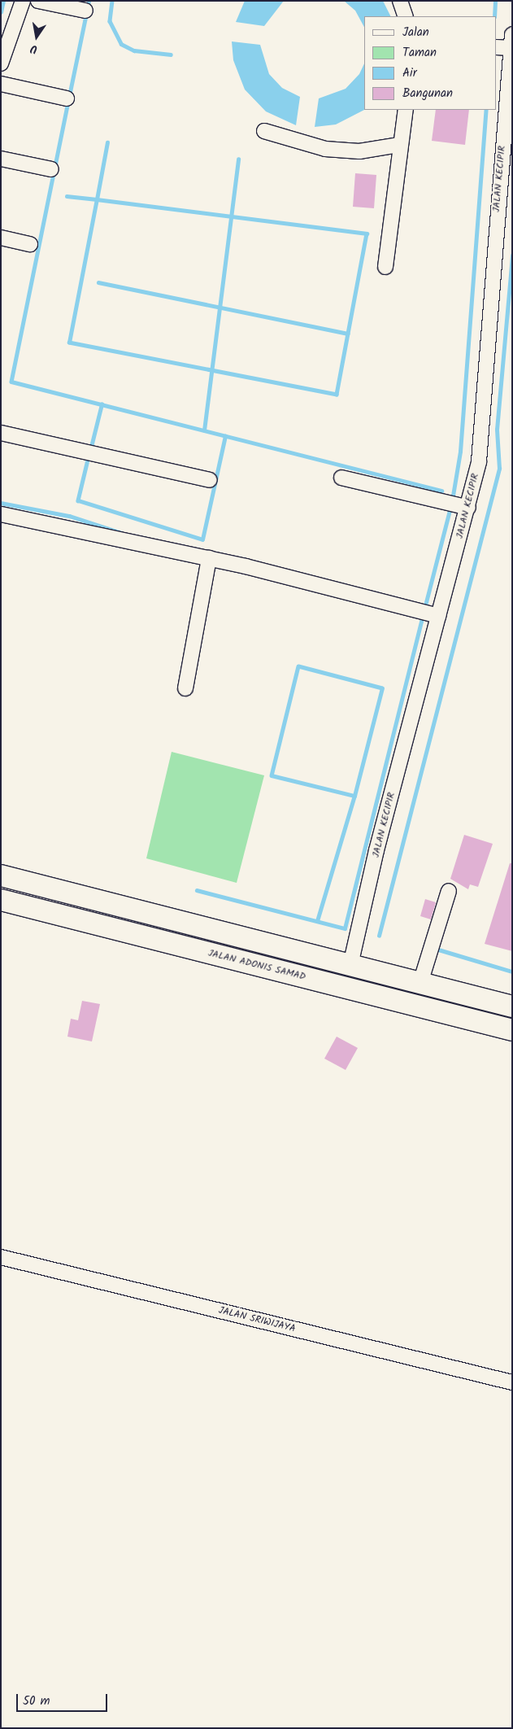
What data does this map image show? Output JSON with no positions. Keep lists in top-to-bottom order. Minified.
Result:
{"streets":{"highway":["JALAN ADONIS SAMAD"],"street":["JALAN KECIPIR","JALAN SRIWIJAYA"]},"legend":["Jalan","Taman","Air","Bangunan"],"scale_bar":"50 m","north":"bottom"}
